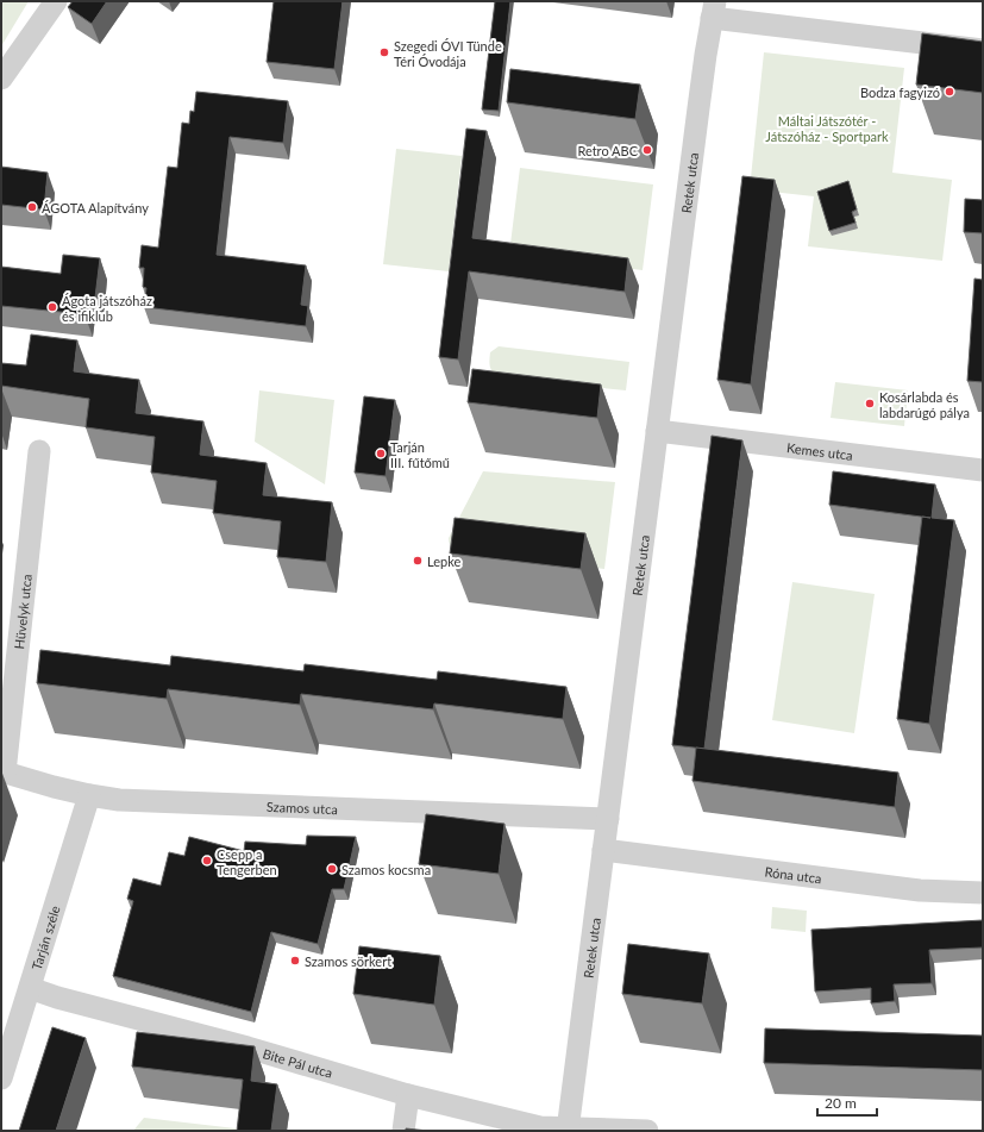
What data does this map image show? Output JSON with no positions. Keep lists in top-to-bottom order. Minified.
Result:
{"streets":{"street":["Retek utca","Kemes utca","Hüvelyk utca","Szamos utca","Róna utca","Tarján széle","Bite Pál utca"]},"crossings":[["Retek utca","Kemes utca"],["Retek utca","Szamos utca"],["Retek utca","Róna utca"],["Retek utca","Bite Pál utca"],["Hüvelyk utca","Szamos utca"],["Szamos utca","Tarján széle"],["Tarján széle","Bite Pál utca"]],"parks":["Máltai Játszótér - Játszóház - Sportpark"],"places":["Szegedi ÓVI Tünde Téri Óvodája","Bodza fagyizó","Retro ABC","ÁGOTA Alapítvány","Ágota játszóház és ifiklub","Kosárlabda és labdarúgó pálya","Tarján III. fűtőmű","Lepke","Csepp a Tengerben","Szamos kocsma","Szamos sörkert"],"scale_bar":"20 m"}
